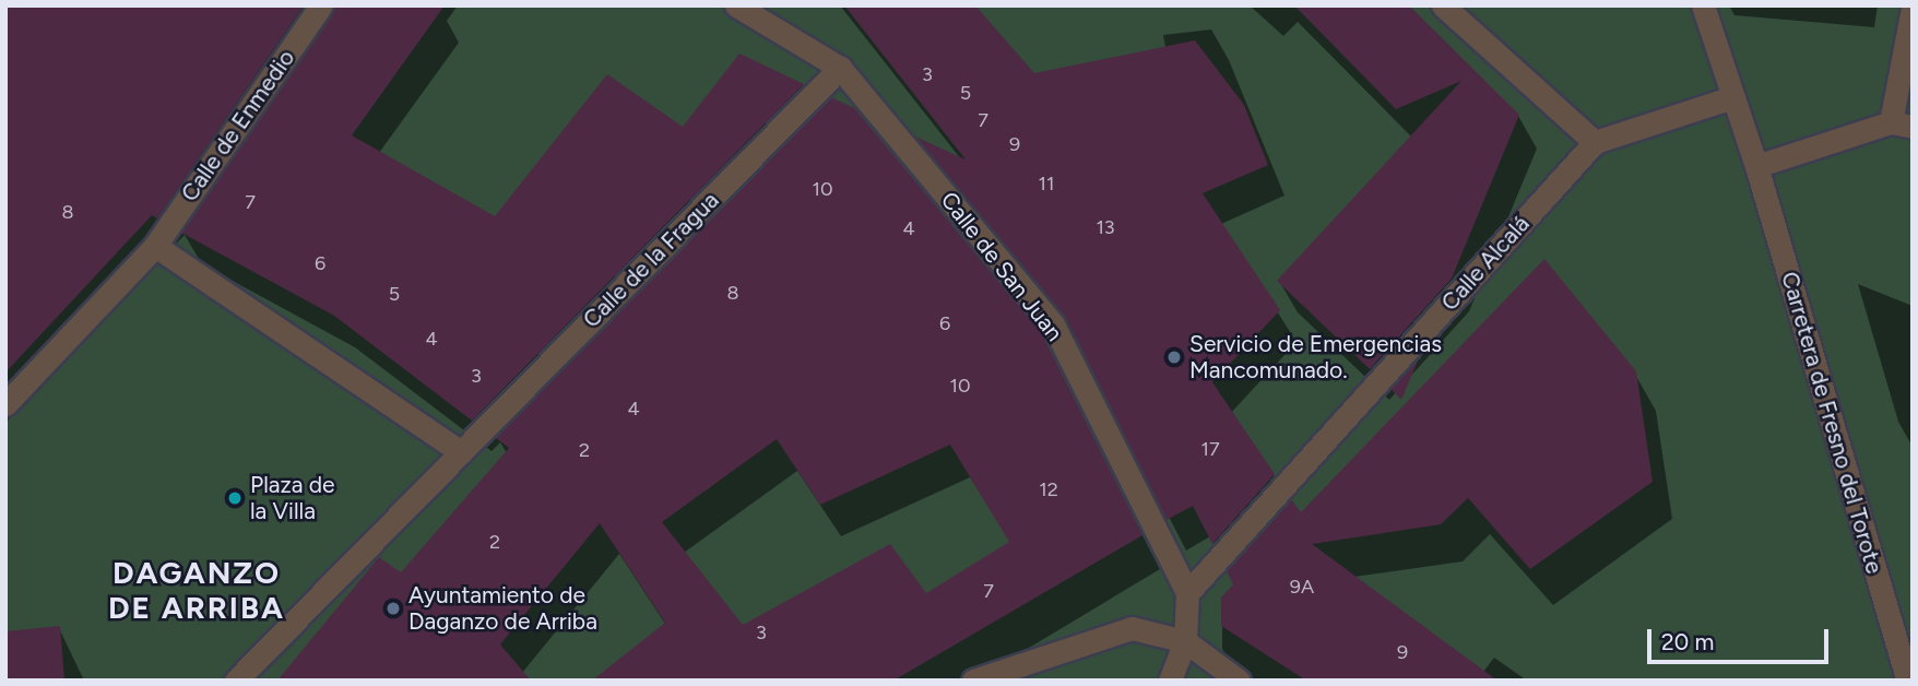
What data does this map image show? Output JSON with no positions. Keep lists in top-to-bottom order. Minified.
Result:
{"streets":{"street":["Calle de Enmedio","Calle de la Fragua","Calle Alcalá","Calle de San Juan","Carretera de Fresno del Torote"]},"crossings":[["Calle de la Fragua","Calle de San Juan"],["Calle Alcalá","Calle de San Juan"],["Calle Alcalá","Carretera de Fresno del Torote"]],"districts":["DAGANZO DE ARRIBA"],"places":["Servicio de Emergencias Mancomunado.","Plaza de la Villa","Ayuntamiento de Daganzo de Arriba"],"house_numbers":["3","5","7","9","11","10","7","8","13","4","6","8","5","6","4","3","10","4","17","2","12","2","9A","7","3","9"],"scale_bar":"20 m"}
